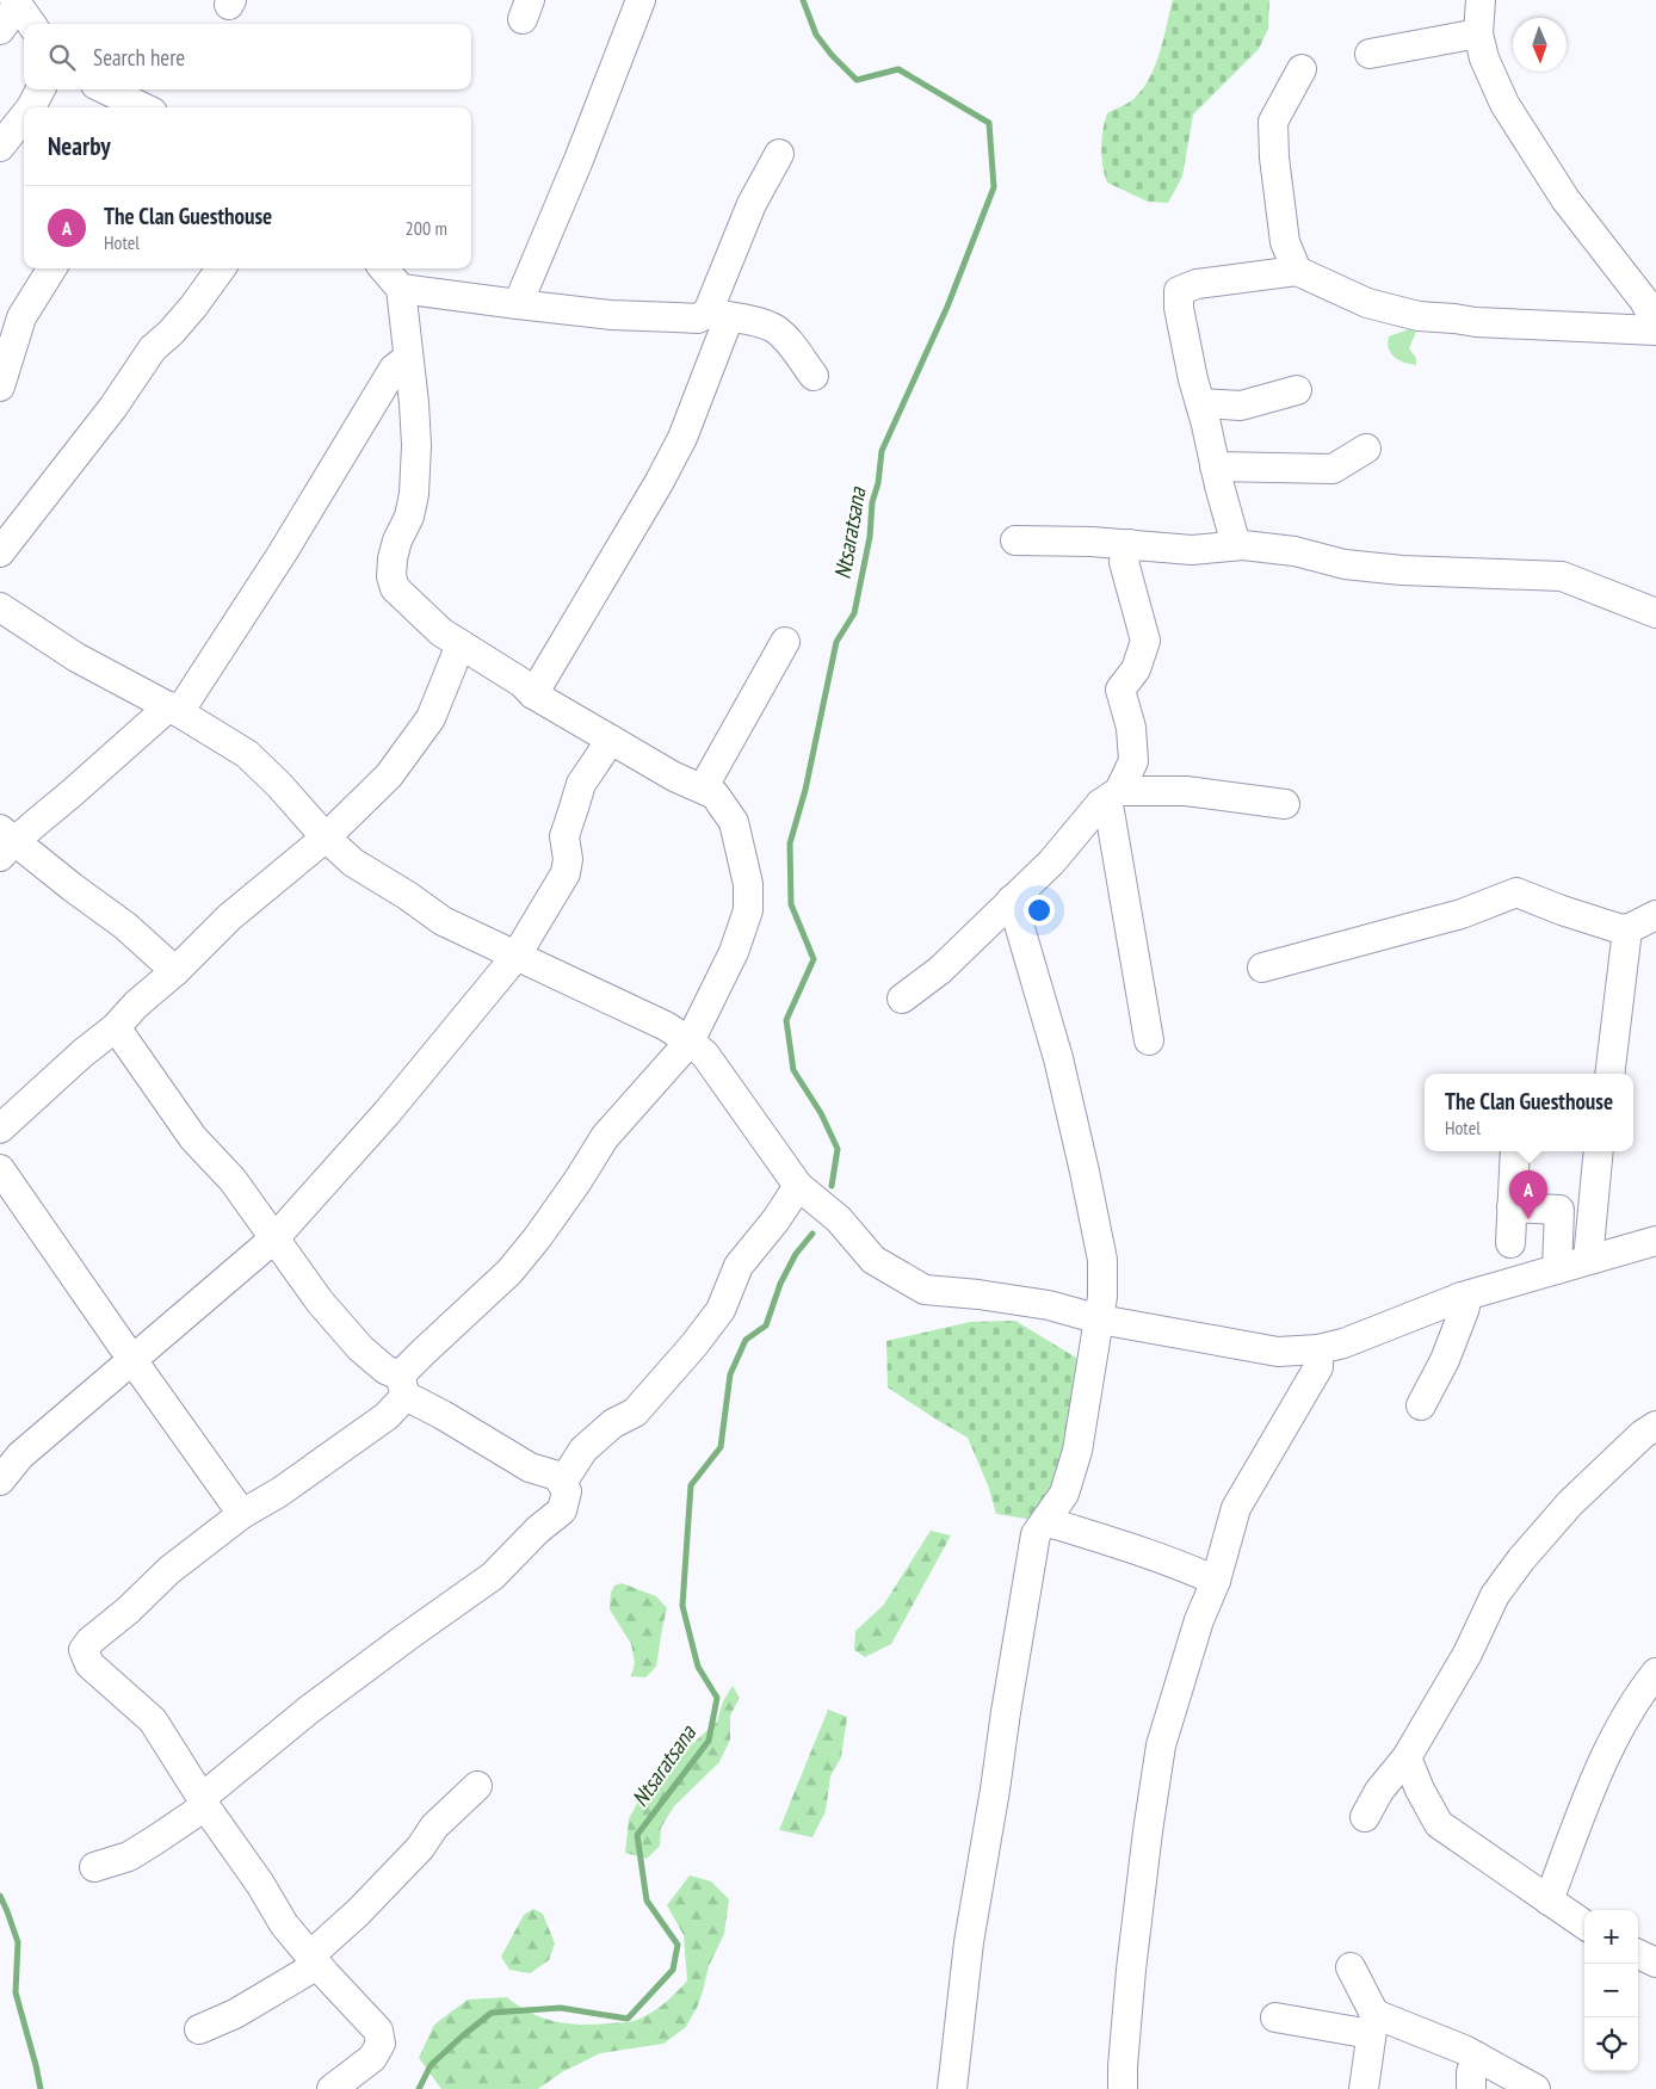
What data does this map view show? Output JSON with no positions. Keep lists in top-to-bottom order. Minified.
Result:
{"water":["Ntsaratsana"],"north":"bottom","page":{"search":"Search here","heading":"Nearby","list":[{"mark":"A","name":"The Clan Guesthouse","note":"Hotel","value":"200 m"}],"popup":["The Clan Guesthouse","Hotel"],"pins":"A","map_buttons":["+","−"]}}
